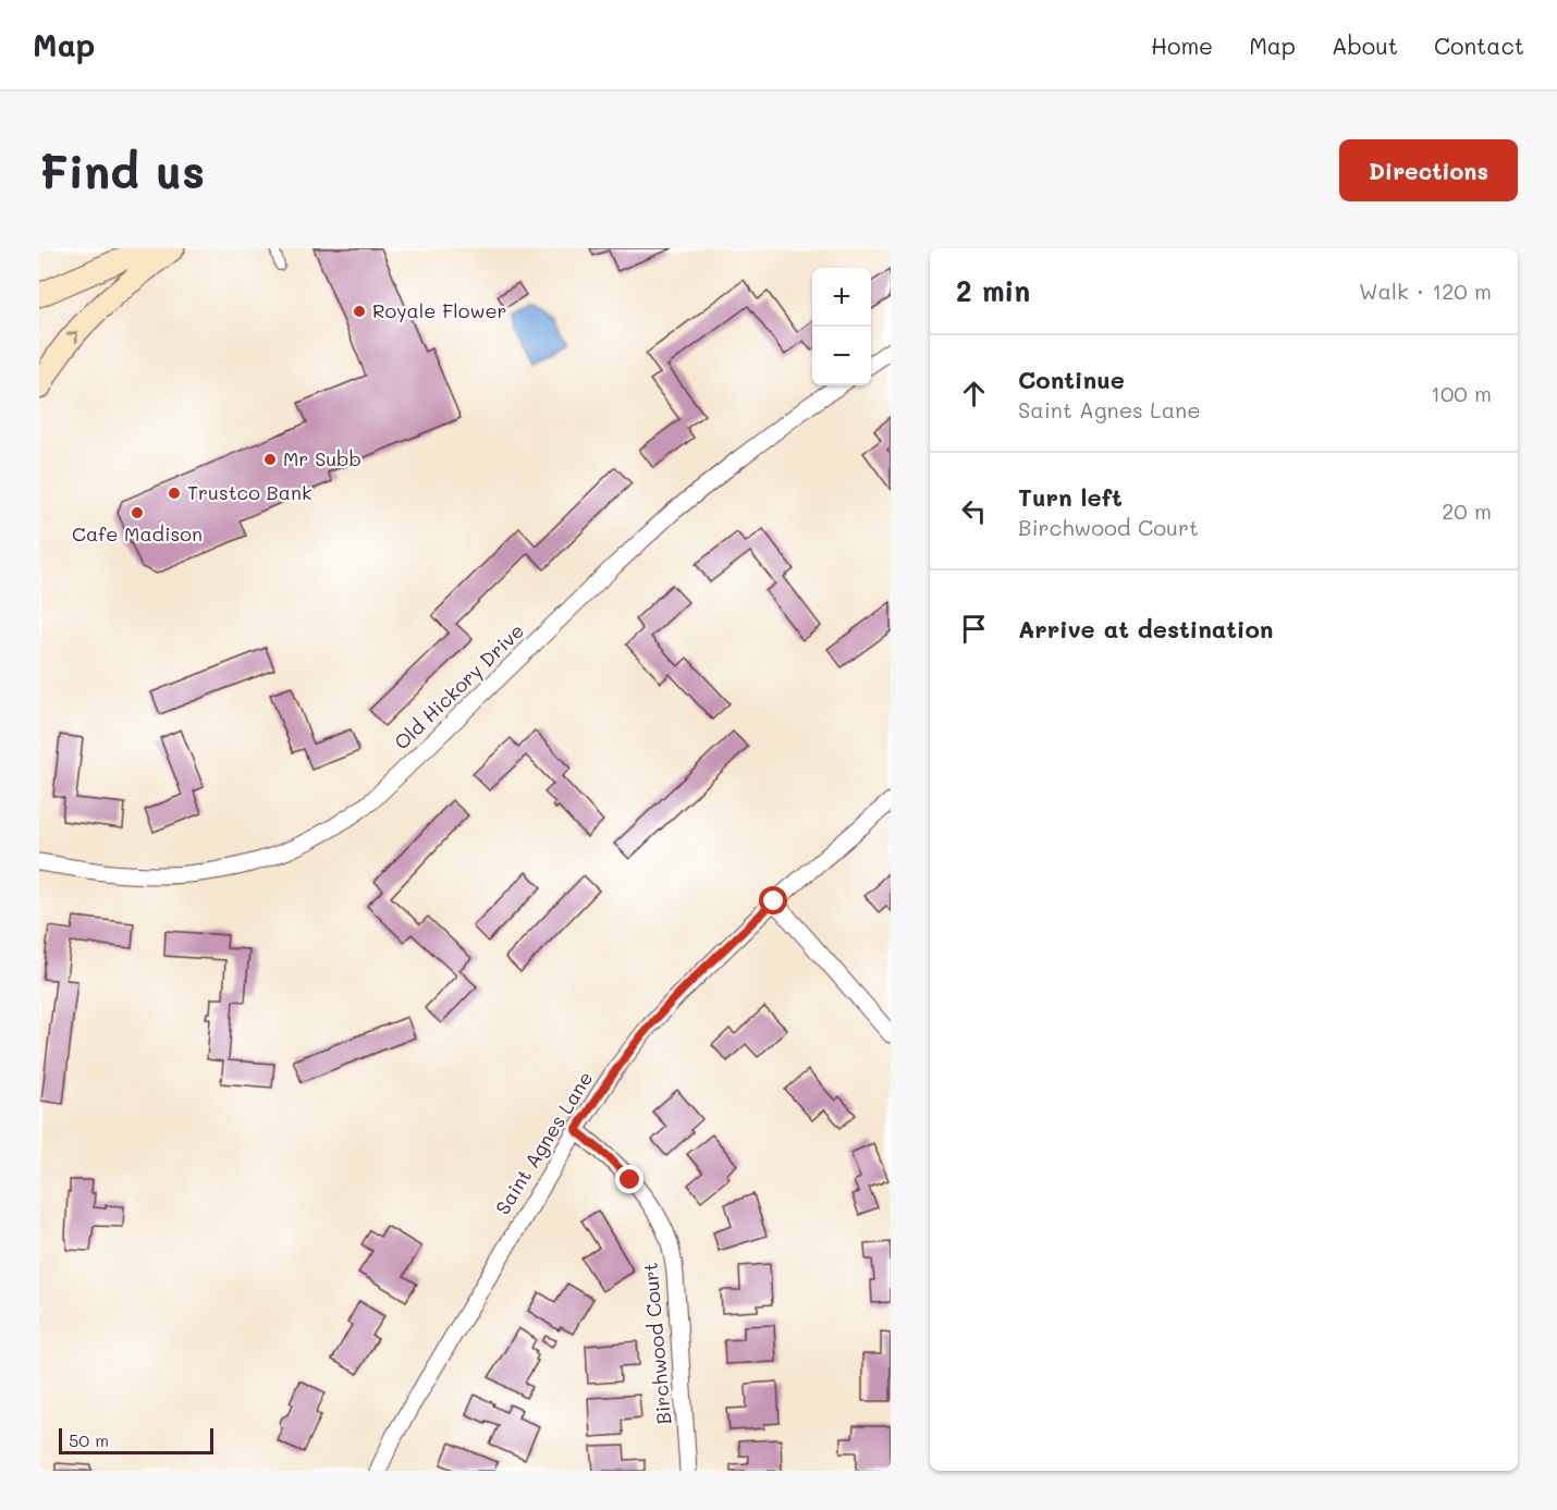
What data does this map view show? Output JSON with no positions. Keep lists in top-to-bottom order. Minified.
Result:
{"streets":{"street":["Old Hickory Drive","Saint Agnes Lane","Birchwood Court"]},"crossings":[["Saint Agnes Lane","Birchwood Court"]],"places":["Royale Flower","Mr Subb","Trustco Bank","Cafe Madison"],"scale_bar":"50 m","page":{"header":"Map","nav":["Home","Map","About","Contact"],"buttons":"Directions","title":"Find us","heading":["2 min","Walk · 120 m"],"map_buttons":["+","−"],"list":[["Continue","Saint Agnes Lane","100 m"],["Turn left","Birchwood Court","20 m"],"Arrive at destination"],"scale":"50 m"}}
